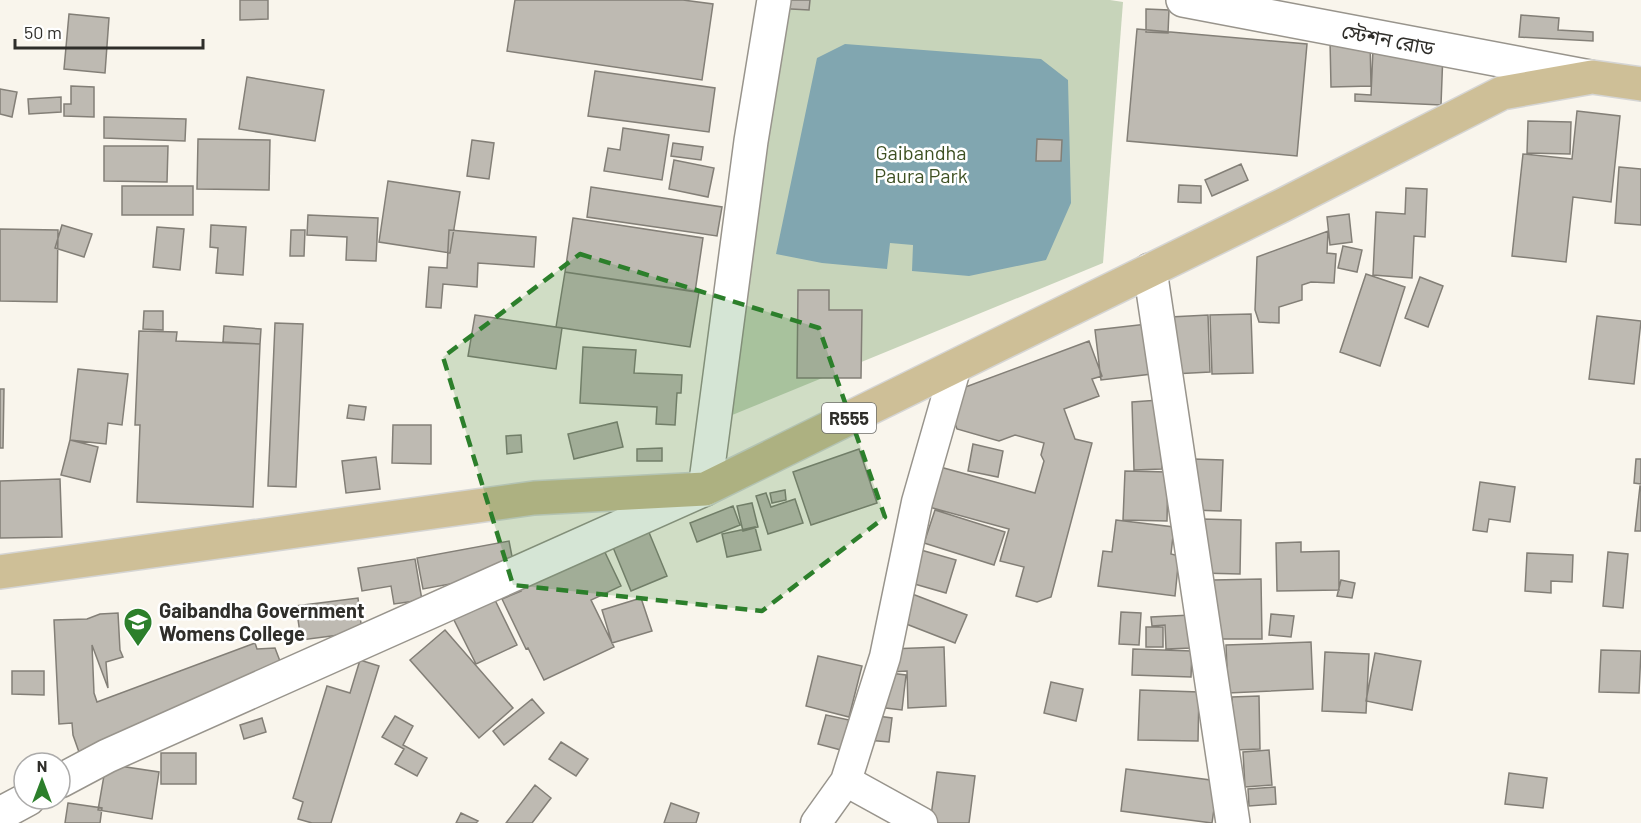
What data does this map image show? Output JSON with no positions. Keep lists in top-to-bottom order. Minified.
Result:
{"streets":{"main road":["R555"],"street":["স্টেশন রোড"]},"crossings":[["স্টেশন রোড","R555"]],"parks":["Gaibandha Paura Park"],"places":{"school or university":["Gaibandha Government Womens College"]},"scale_bar":"50 m","north":"top"}
